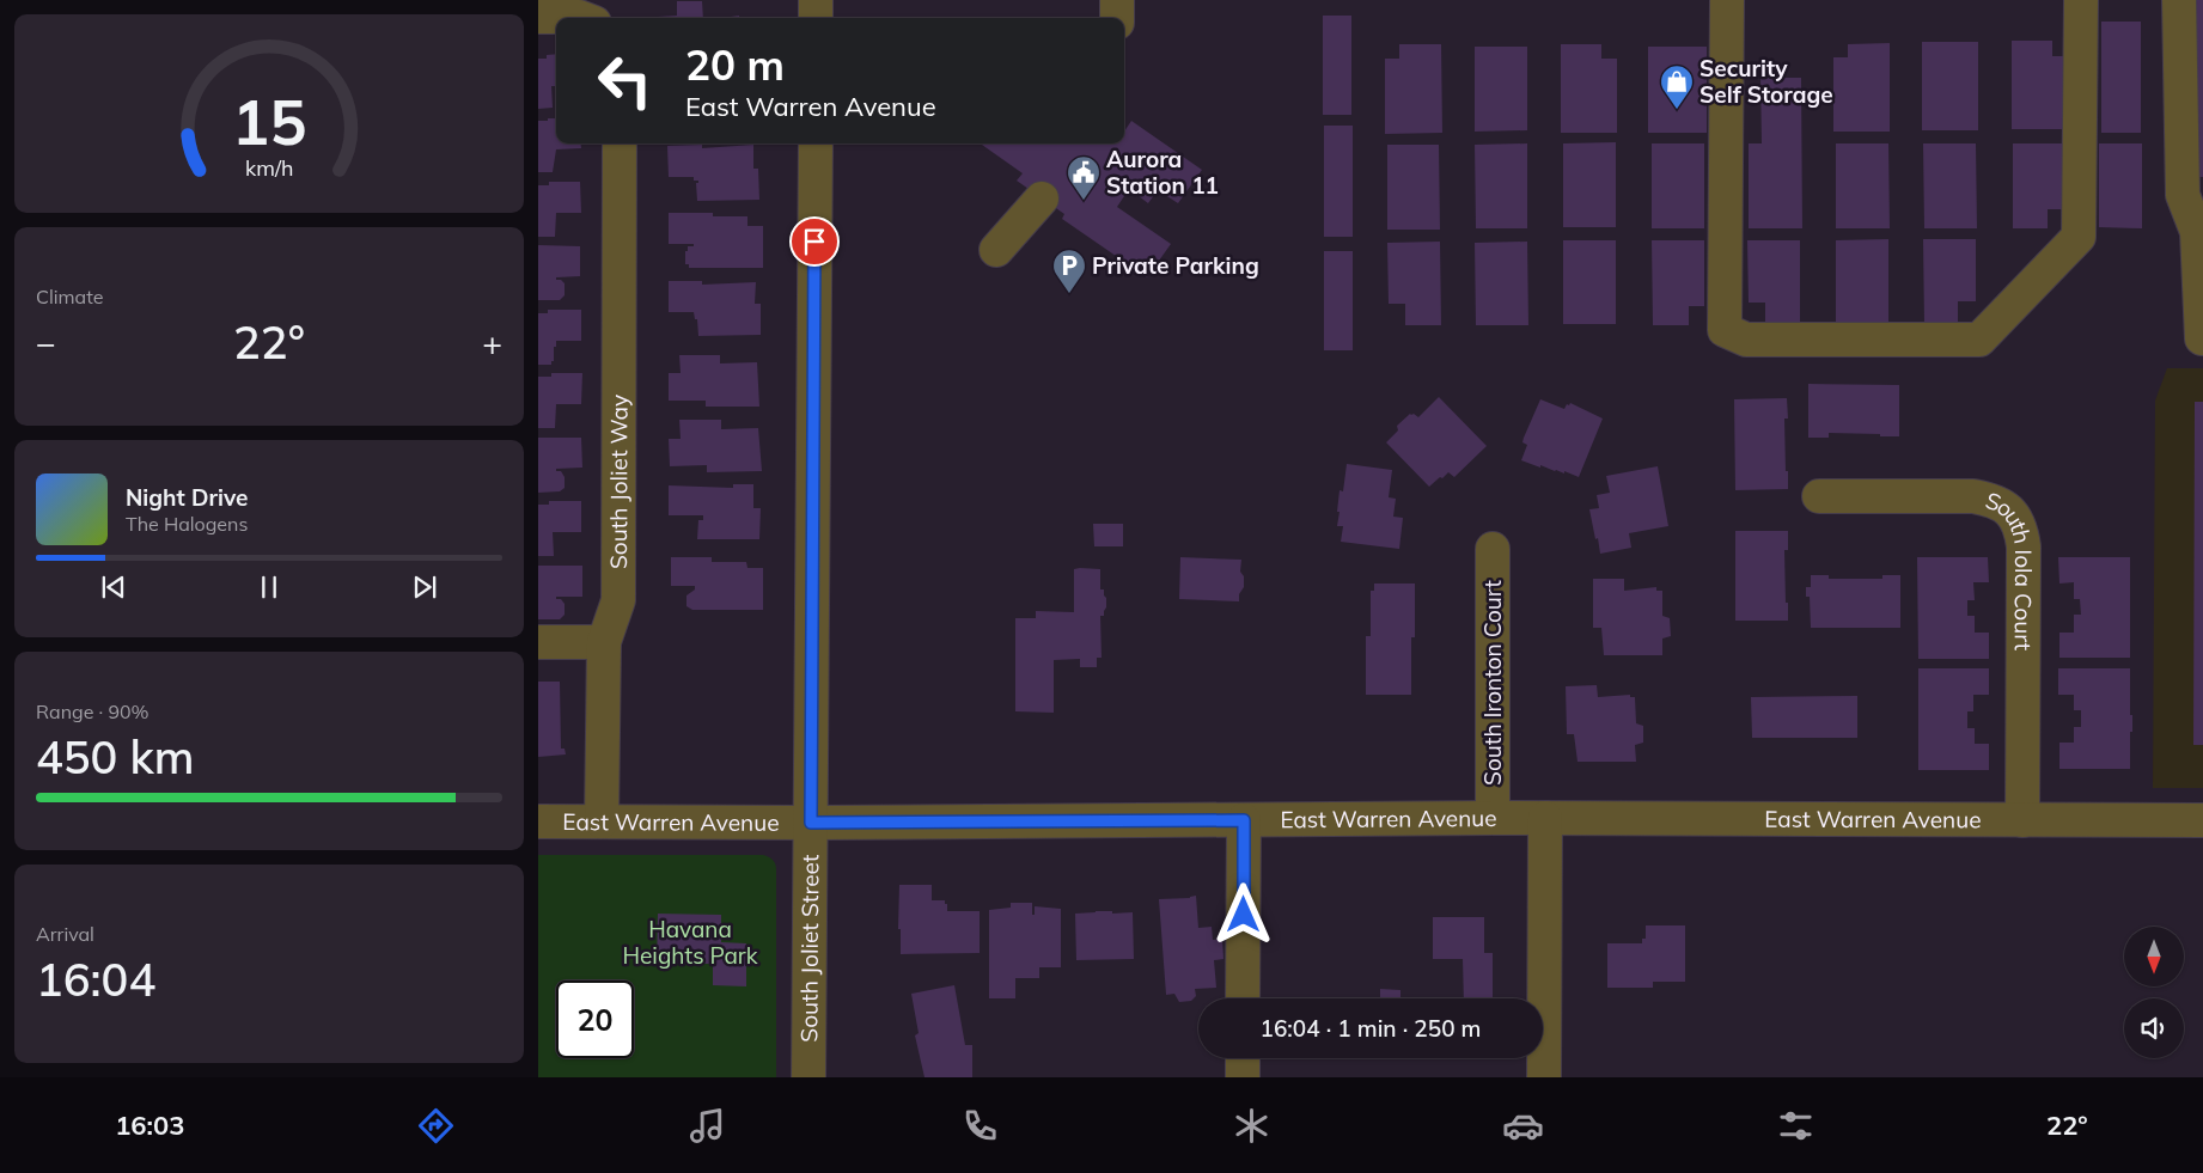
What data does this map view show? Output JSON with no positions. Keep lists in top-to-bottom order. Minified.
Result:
{"streets":{"street":["South Joliet Way","South Iola Court","South Ironton Court","East Warren Avenue","South Joliet Street"]},"crossings":[["South Joliet Way","East Warren Avenue"],["South Iola Court","East Warren Avenue"],["South Ironton Court","East Warren Avenue"],["East Warren Avenue","South Joliet Street"]],"parks":["Havana Heights Park"],"places":{"shop":["Security Self Storage"],"public building":["Aurora Station 11"],"parking":["Private Parking"]},"north":"bottom","page":{"turn":["20 m","East Warren Avenue"],"tile":["Climate",["Range · 90%","450 km"],["Arrival","16:04"]],"heat":["−","22°","+"],"song":["Night Drive","The Halogens"],"limit":"20","trip":"16:04 · 1 min · 250 m","tabs":["16:03","22°"],"gauge":["15","km/h"]}}
